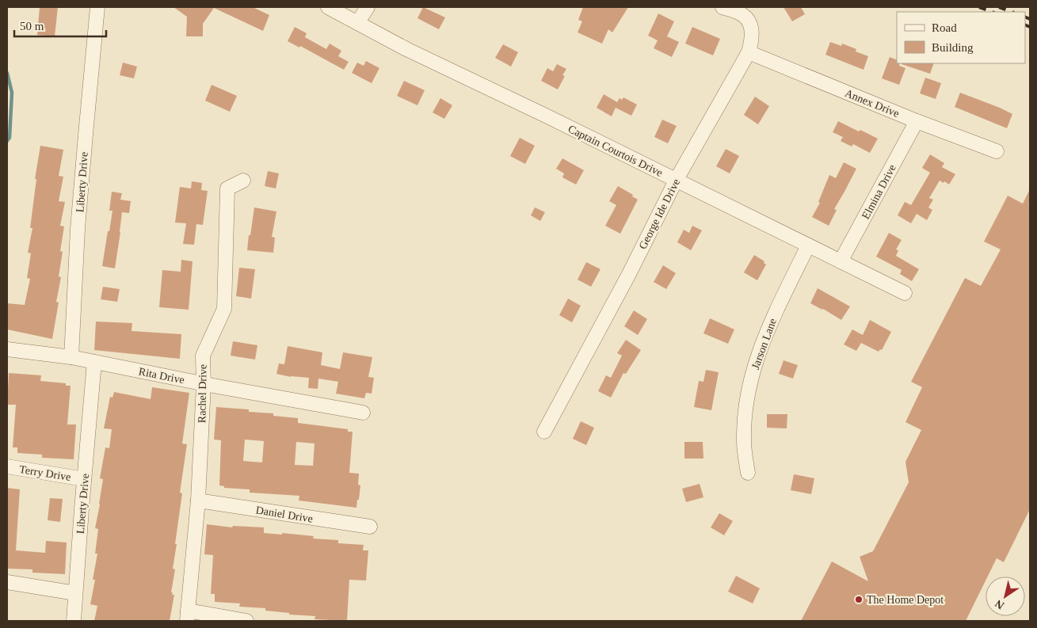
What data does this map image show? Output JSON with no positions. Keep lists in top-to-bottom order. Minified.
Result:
{"streets":{"street":["Annex Drive","Captain Courtois Drive","Liberty Drive","Elmina Drive","George Ide Drive","Jarson Lane","Rita Drive","Rachel Drive","Terry Drive","Daniel Drive"]},"crossings":[["Annex Drive","Elmina Drive"],["Annex Drive","George Ide Drive"],["Captain Courtois Drive","Elmina Drive"],["Captain Courtois Drive","George Ide Drive"],["Captain Courtois Drive","Jarson Lane"],["Liberty Drive","Rita Drive"],["Liberty Drive","Terry Drive"],["Rita Drive","Rachel Drive"],["Rachel Drive","Daniel Drive"]],"places":["The Home Depot"],"legend":["Road","Building"],"scale_bar":"50 m","north":"bottom left"}
